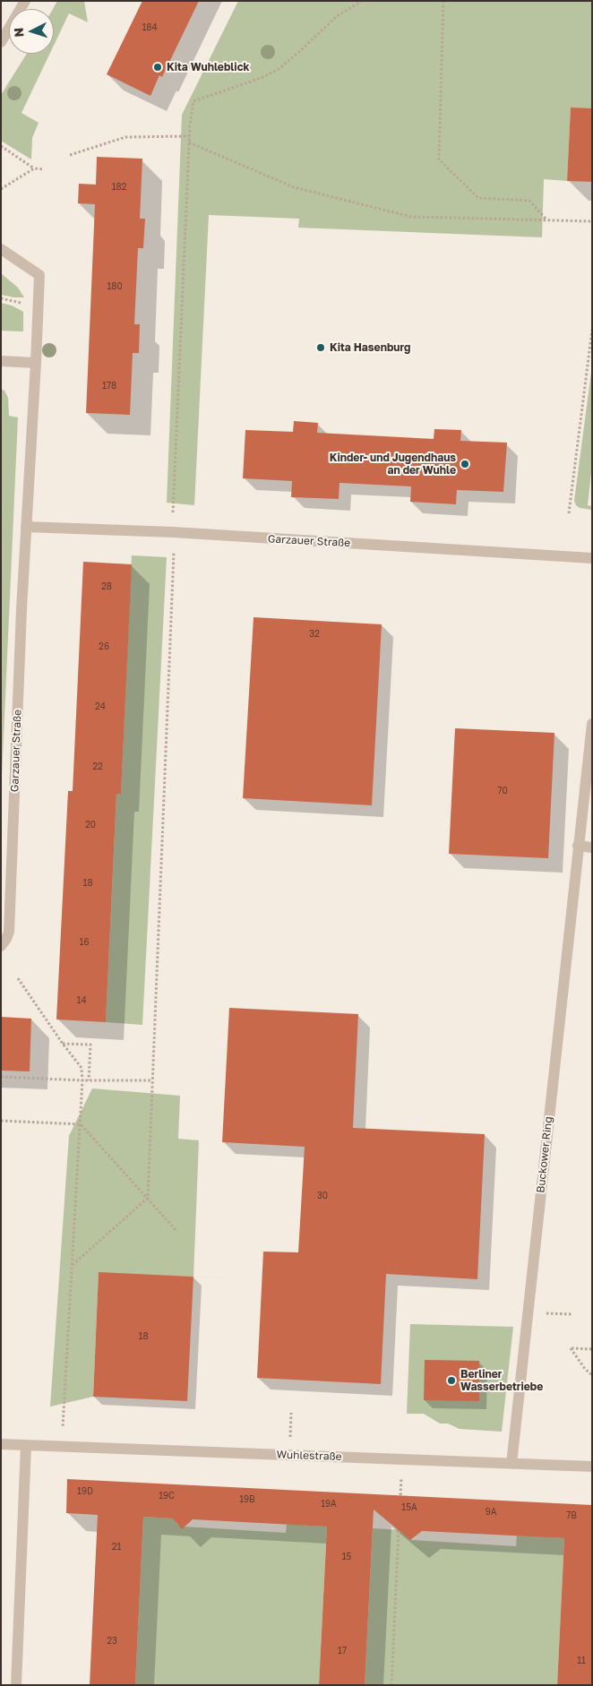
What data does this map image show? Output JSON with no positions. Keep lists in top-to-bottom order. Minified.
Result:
{"streets":{"street":["Garzauer Straße","Buckower Ring","Wuhlestraße"]},"crossings":[["Buckower Ring","Wuhlestraße"]],"places":["Kita Wuhleblick","Kita Hasenburg","Kinder- und Jugendhaus an der Wuhle","Berliner Wasserbetriebe"],"house_numbers":["184","182","180","178","28","32","26","24","22","70","20","18","16","14","30","18","19D","19C","19B","19A","15A","9A","7B","21","15","23","17","11"],"north":"left"}
